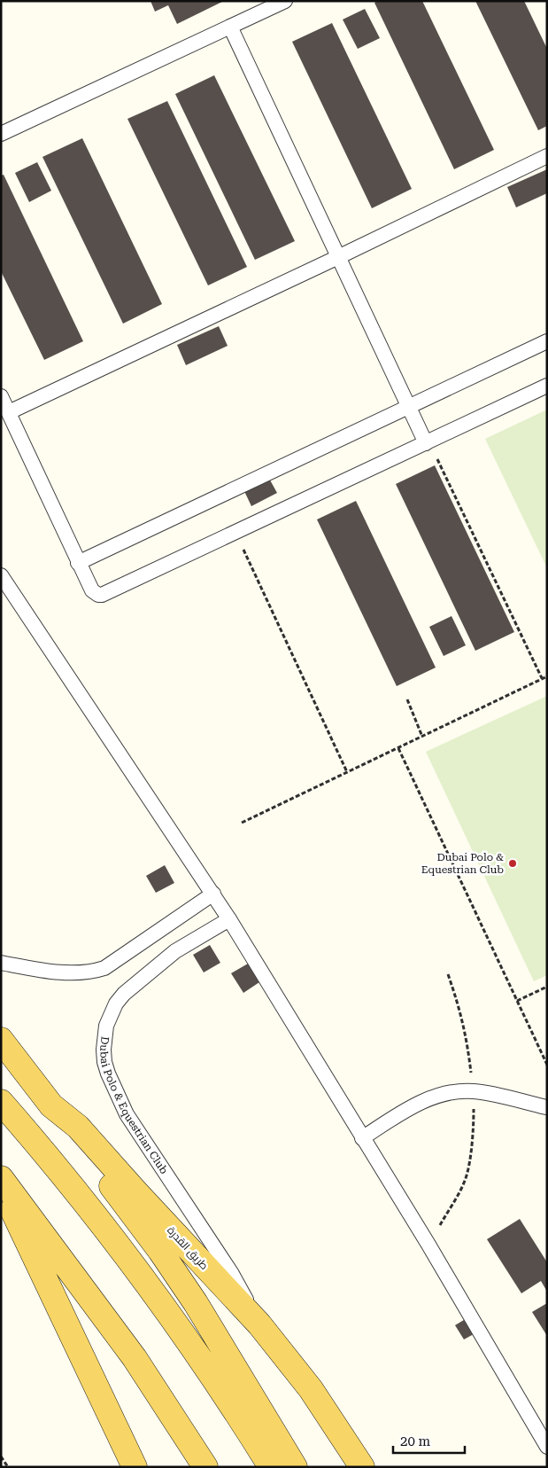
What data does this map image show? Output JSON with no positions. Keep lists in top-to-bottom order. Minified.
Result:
{"streets":{"main road":["طريق القدرة"],"lane":["Dubai Polo & Equestrian Club"]},"crossings":[["Dubai Polo & Equestrian Club","طريق القدرة"]],"places":["Dubai Polo & Equestrian Club"],"scale_bar":"20 m"}
